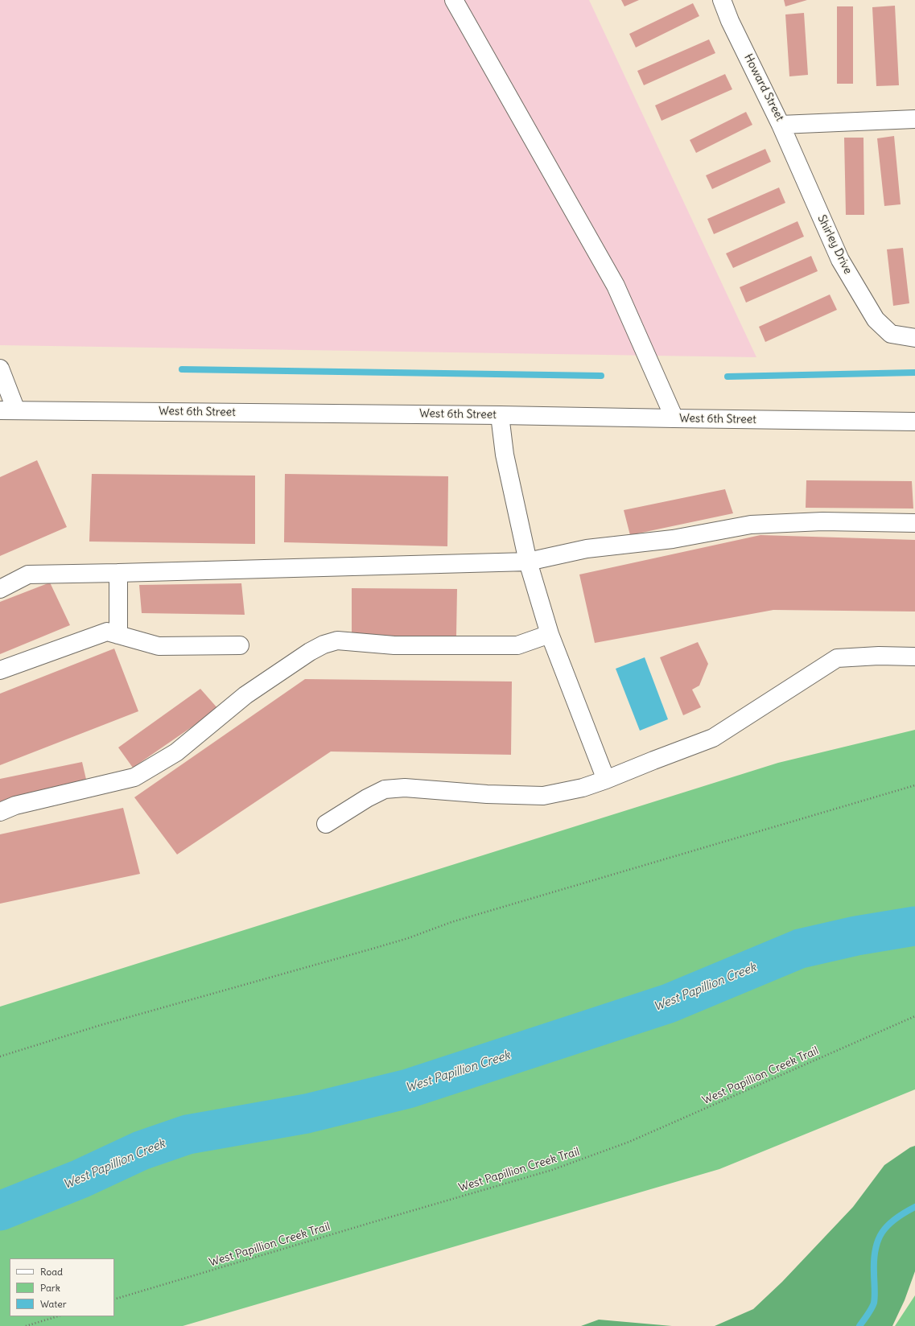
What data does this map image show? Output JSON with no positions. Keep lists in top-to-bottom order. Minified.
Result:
{"streets":{"main road":["Howard Street","Shirley Drive","West 6th Street"],"path":["West Papillion Creek Trail"]},"crossings":[["Howard Street","Shirley Drive"]],"water":["West Papillion Creek"],"legend":["Road","Park","Water"]}
